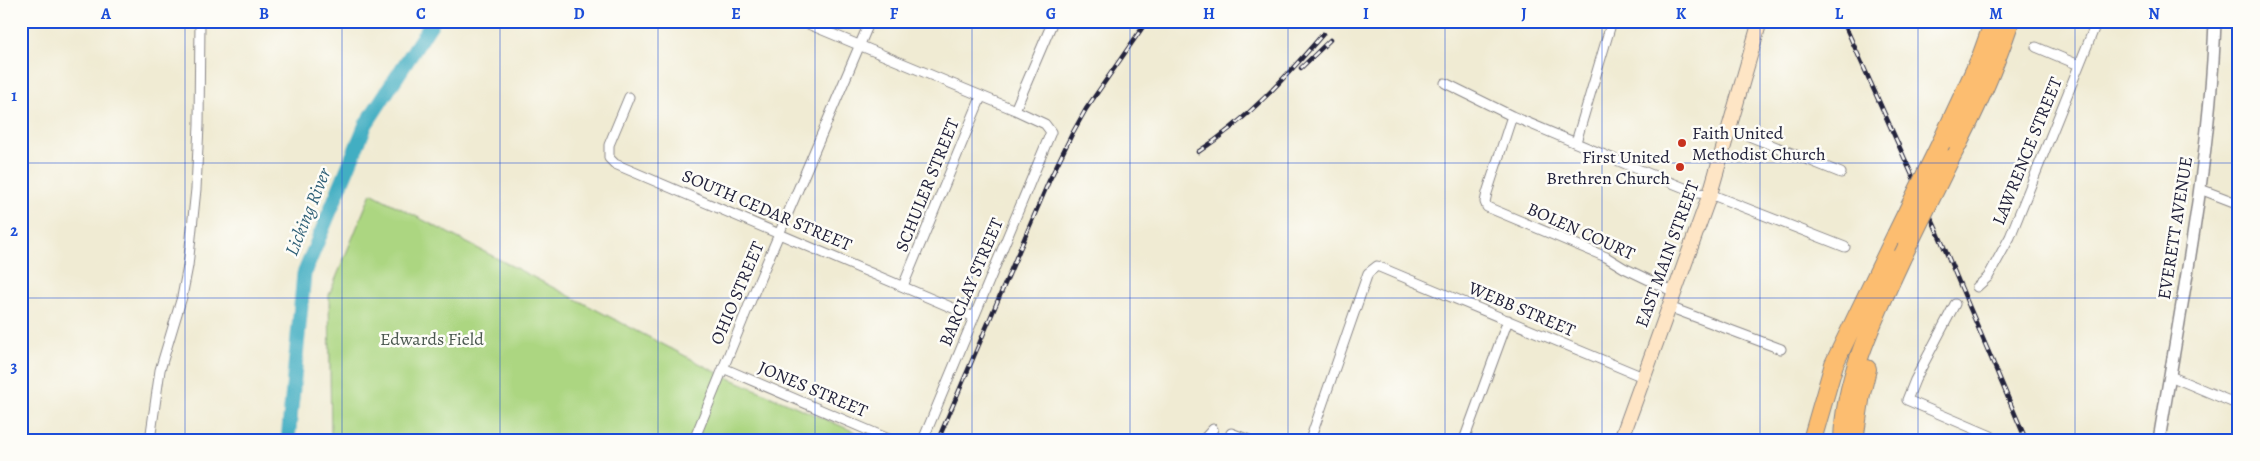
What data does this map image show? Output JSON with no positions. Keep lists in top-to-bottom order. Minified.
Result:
{"streets":{"main road":["EAST MAIN STREET"],"street":["LAWRENCE STREET","SCHULER STREET","SOUTH CEDAR STREET","EVERETT AVENUE","BOLEN COURT","BARCLAY STREET","OHIO STREET","WEBB STREET","JONES STREET"]},"crossings":[["SCHULER STREET","SOUTH CEDAR STREET"],["SOUTH CEDAR STREET","BARCLAY STREET"],["SOUTH CEDAR STREET","OHIO STREET"],["BOLEN COURT","EAST MAIN STREET"],["EAST MAIN STREET","WEBB STREET"],["OHIO STREET","JONES STREET"]],"water":["Licking River"],"parks":["Edwards Field"],"places":["Faith United Methodist Church","First United Brethren Church"],"grid":{"columns":["A","B","C","D","E","F","G","H","I","J","K","L","M","N"],"rows":["1","2","3"]}}
